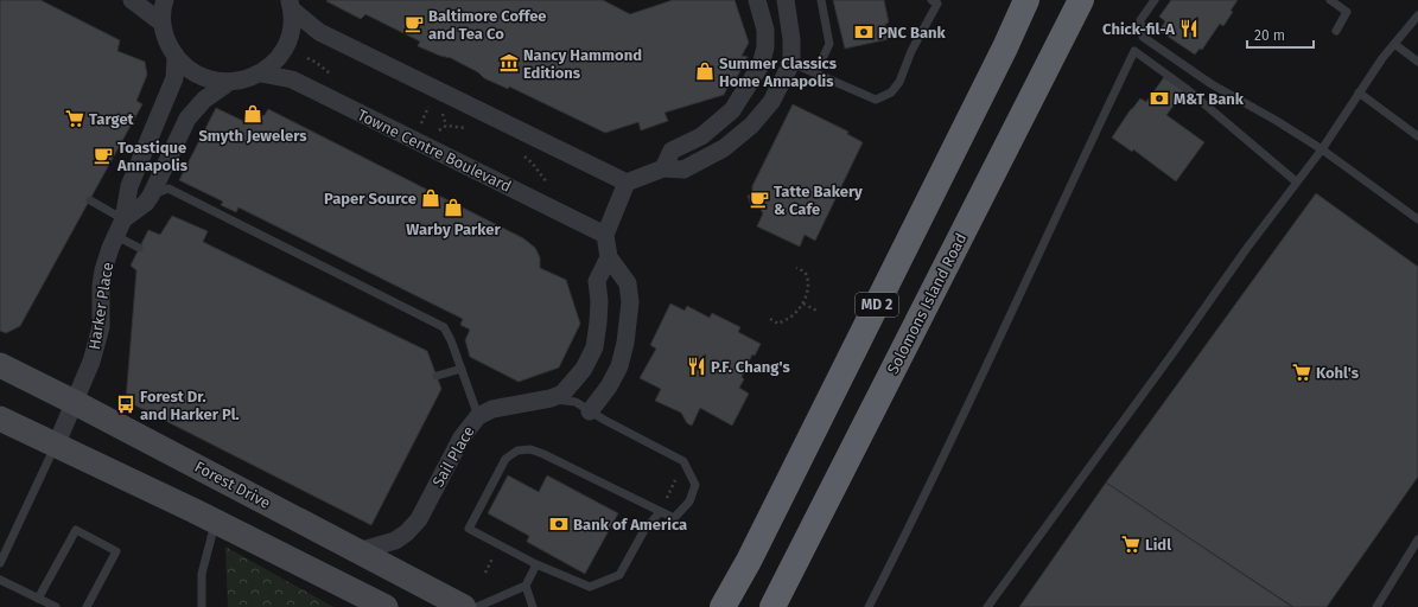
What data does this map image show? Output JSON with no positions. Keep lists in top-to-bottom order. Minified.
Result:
{"streets":{"highway":["Solomons Island Road","MD 2"],"main road":["Forest Drive"],"street":["Towne Centre Boulevard","Harker Place","Sail Place"]},"crossings":[["Harker Place","Forest Drive"],["Sail Place","Forest Drive"]],"places":{"cafe":["Baltimore Coffee and Tea Co","Toastique Annapolis","Tatte Bakery & Cafe"],"restaurant":["Chick-fil-A","P.F. Chang's"],"bank":["PNC Bank","M&T Bank","Bank of America"],"museum":["Nancy Hammond Editions"],"shop":["Summer Classics Home Annapolis","Smyth Jewelers","Paper Source","Warby Parker"],"supermarket":["Target","Kohl's","Lidl"],"bus stop":["Forest Dr. and Harker Pl."]},"scale_bar":"20 m"}
